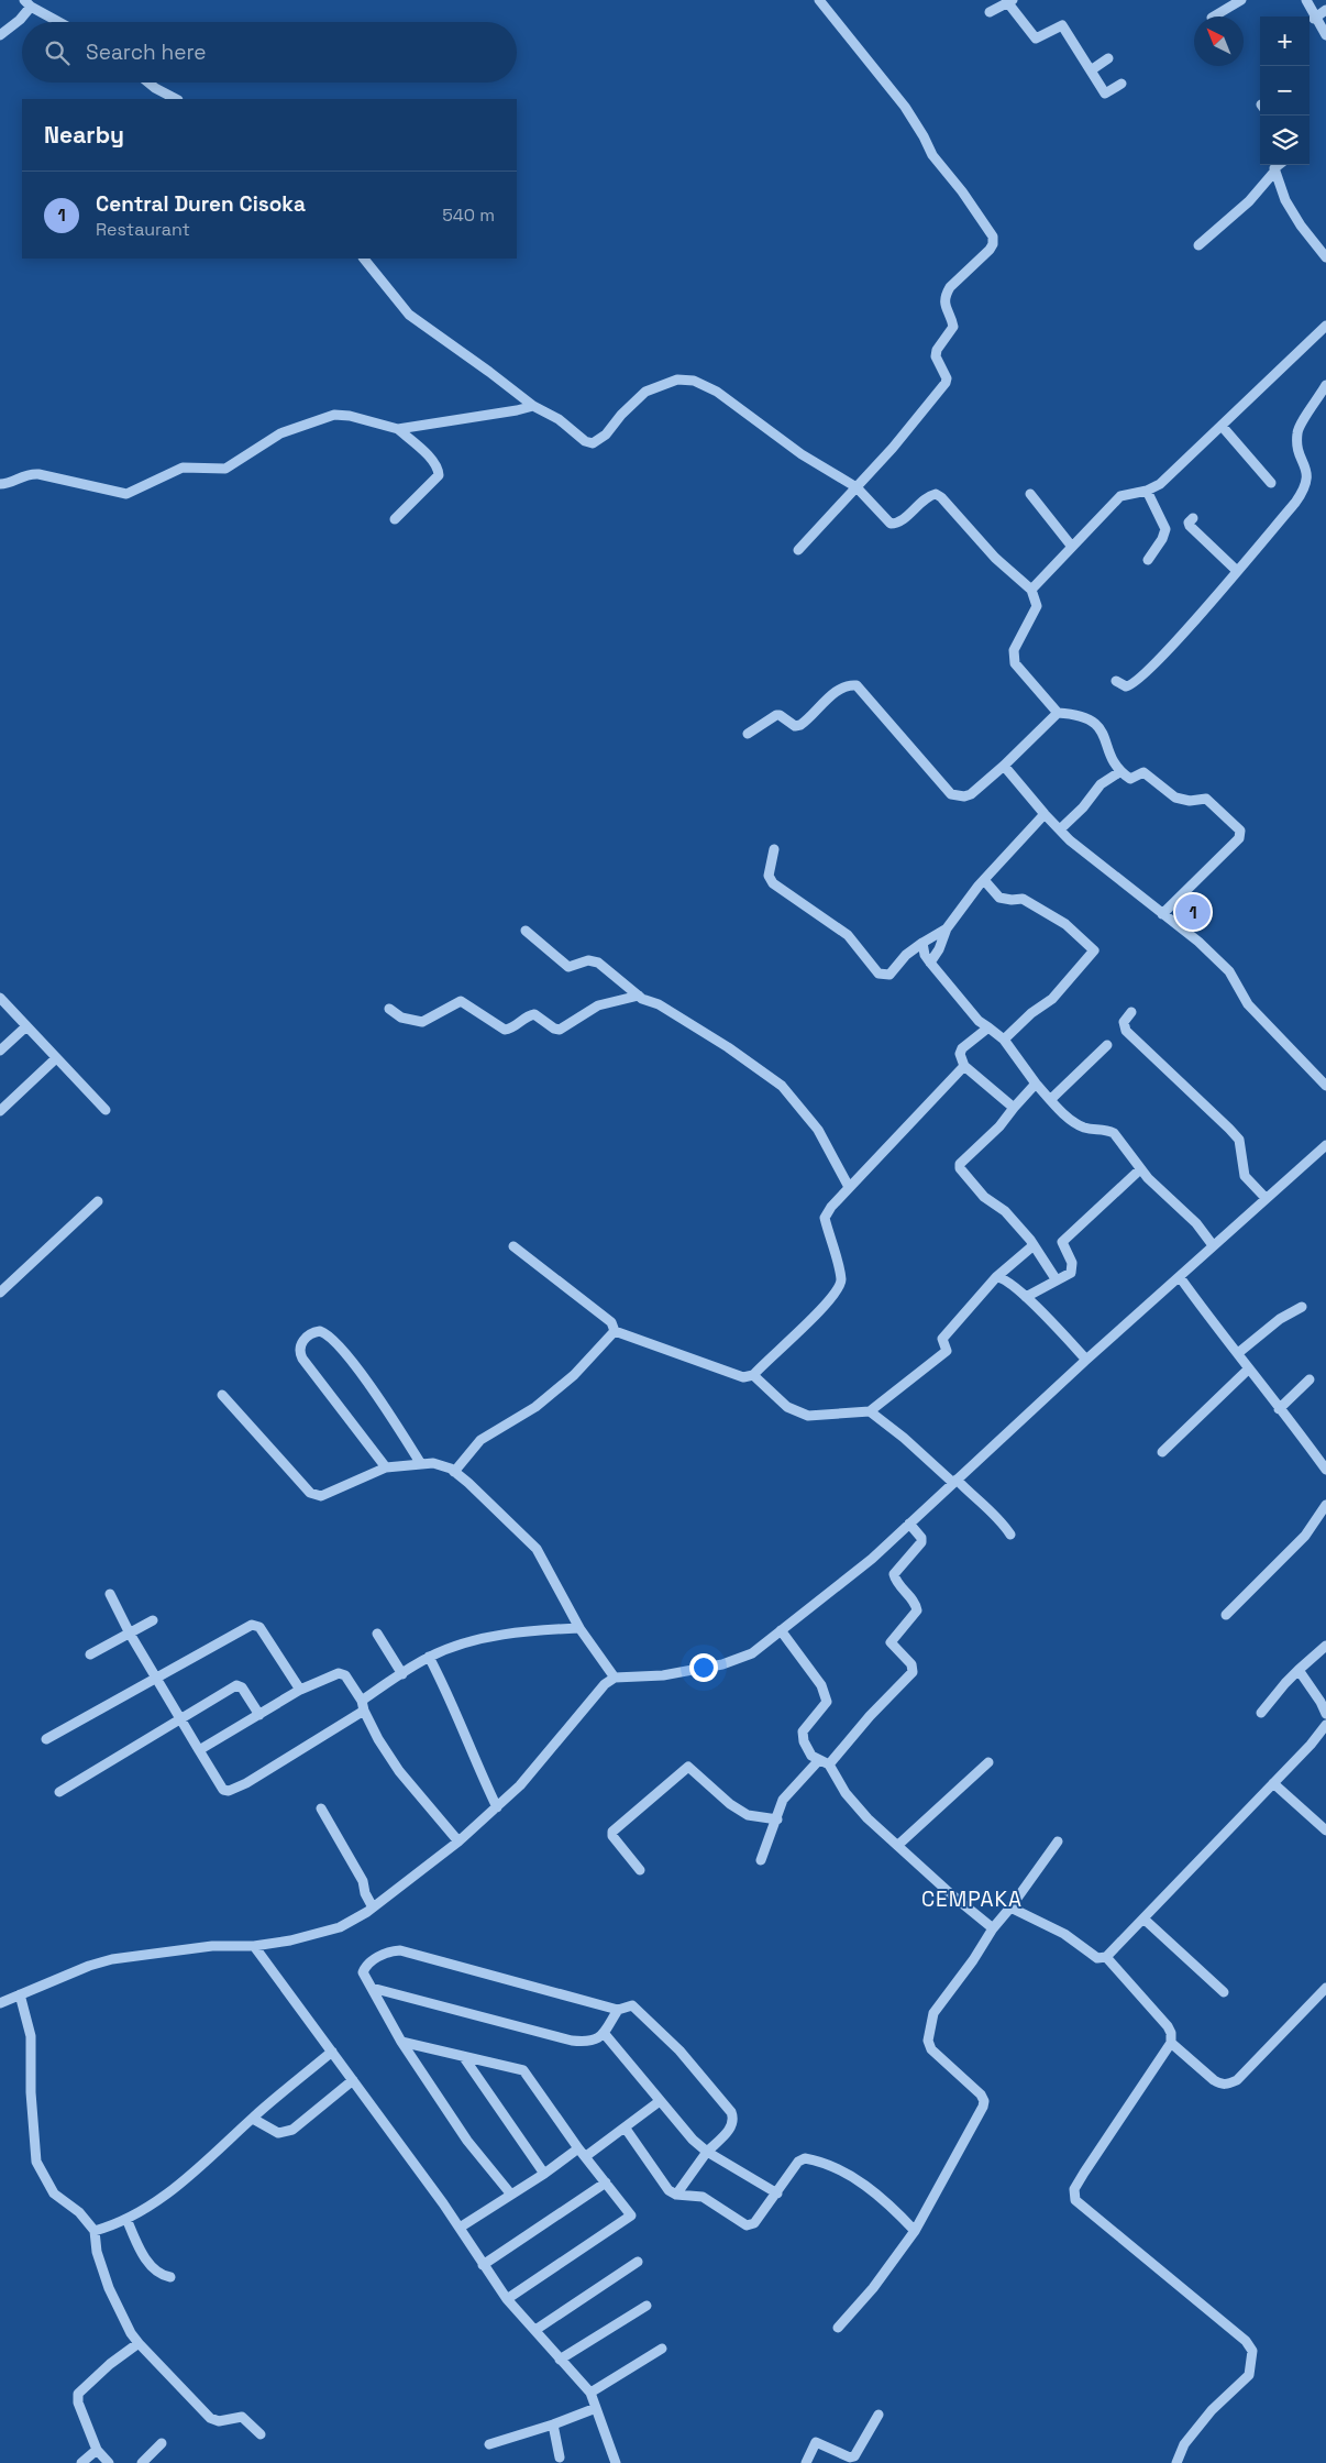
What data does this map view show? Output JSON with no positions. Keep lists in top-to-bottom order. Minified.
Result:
{"districts":["CEMPAKA"],"north":"top left","page":{"map_buttons":["+","−"],"search":"Search here","heading":"Nearby","list":[{"mark":"1","name":"Central Duren Cisoka","note":"Restaurant","value":"540 m"}],"pins":"1"}}
